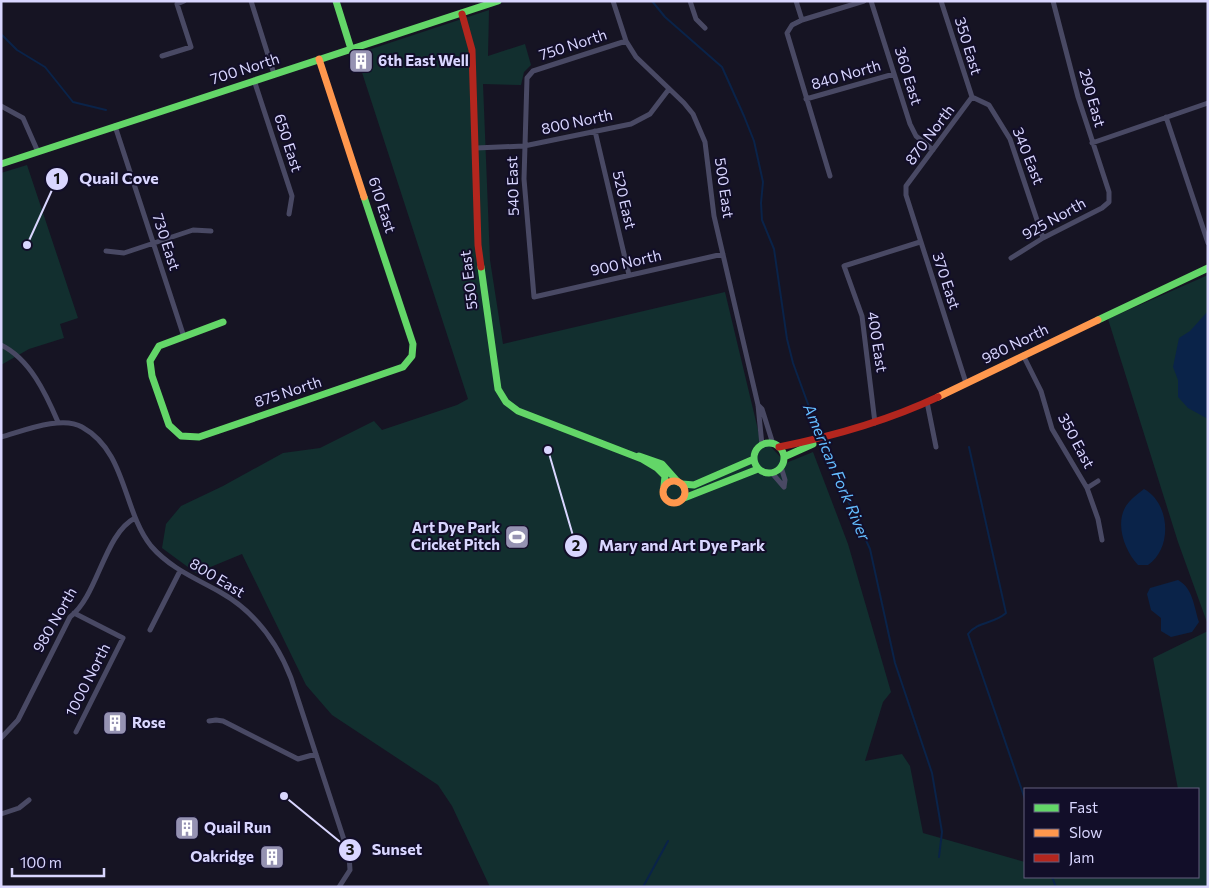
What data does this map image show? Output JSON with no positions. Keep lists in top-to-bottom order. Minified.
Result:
{"streets":{"street":["750 North","350 East","700 North","840 North","360 East","290 East","800 North","870 North","650 East","340 East","540 East","500 East","520 East","610 East","925 North","730 East","900 North","550 East","370 East","400 East","980 North","875 North","800 East","1000 North"]},"crossings":[["750 North","540 East"],["750 North","500 East"],["350 East","870 North"],["350 East","340 East"],["350 East","980 North"],["700 North","650 East"],["700 North","610 East"],["700 North","730 East"],["700 North","550 East"],["840 North","360 East"],["360 East","870 North"],["290 East","925 North"],["800 North","540 East"],["800 North","500 East"],["800 North","520 East"],["800 North","550 East"],["870 North","340 East"],["870 North","370 East"],["340 East","925 North"],["540 East","900 North"],["500 East","900 North"],["500 East","980 North"],["520 East","900 North"],["610 East","875 North"],["730 East","875 North"],["370 East","400 East"],["370 East","980 North"],["400 East","980 North"],["980 North","800 East"],["980 North","1000 North"]],"water":["American Fork River"],"places":{"building":["6th East Well","Rose","Quail Run","Oakridge"],"other":["Quail Cove","Mary and Art Dye Park","Sunset"],"sports":["Art Dye Park Cricket Pitch"]},"legend":["Fast","Slow","Jam"],"scale_bar":"100 m"}
